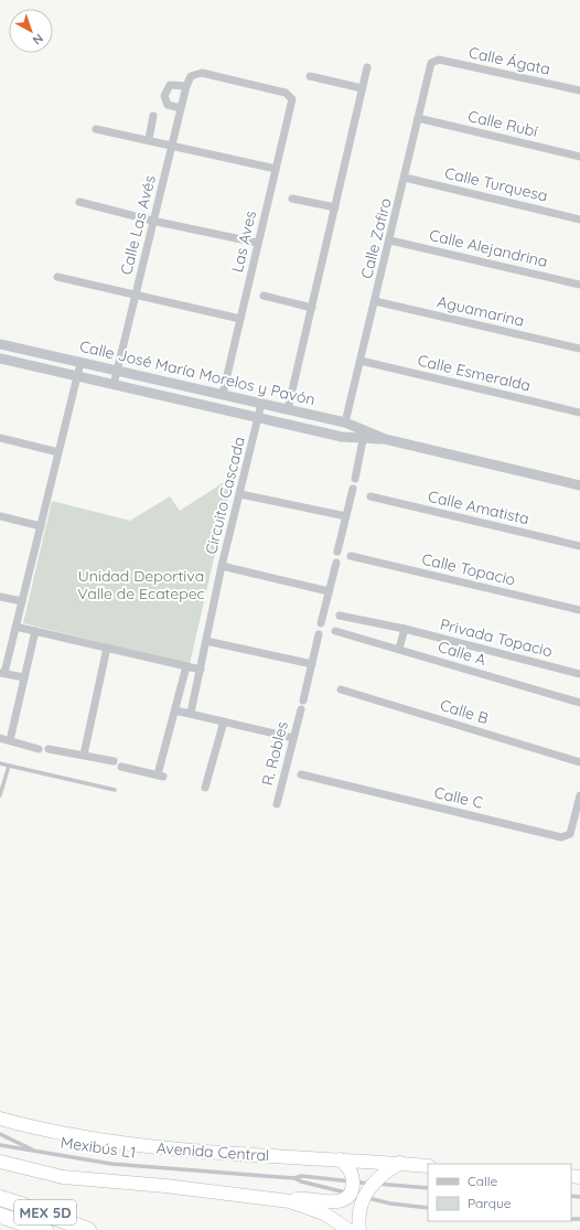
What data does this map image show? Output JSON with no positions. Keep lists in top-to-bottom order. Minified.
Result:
{"streets":{"highway":["Avenida Central","MEX 5D"],"street":["Calle Ágata","Calle Rubí","Calle Turquesa","Calle Las Avés","Calle Zafiro","Las Aves","Calle Alejandrina","Aguamarina","Calle José María Morelos y Pavón","Calle Esmeralda","Circuito Cascada","Calle Amatista","Calle Topacio","Privada Topacio","Calle A","Calle B","R. Robles","Calle C"],"lane":["Mexibús L1"]},"crossings":[["Calle Ágata","Calle Zafiro"],["Calle Rubí","Calle Zafiro"],["Calle Turquesa","Calle Zafiro"],["Calle Las Avés","Las Aves"],["Calle Las Avés","Calle José María Morelos y Pavón"],["Calle Zafiro","Calle Alejandrina"],["Calle Zafiro","Aguamarina"],["Calle Zafiro","Calle José María Morelos y Pavón"],["Calle Zafiro","Calle Esmeralda"],["Las Aves","Calle José María Morelos y Pavón"],["Calle José María Morelos y Pavón","Circuito Cascada"]],"parks":["Unidad Deportiva Valle de Ecatepec"],"legend":["Calle","Parque"],"north":"bottom right"}
